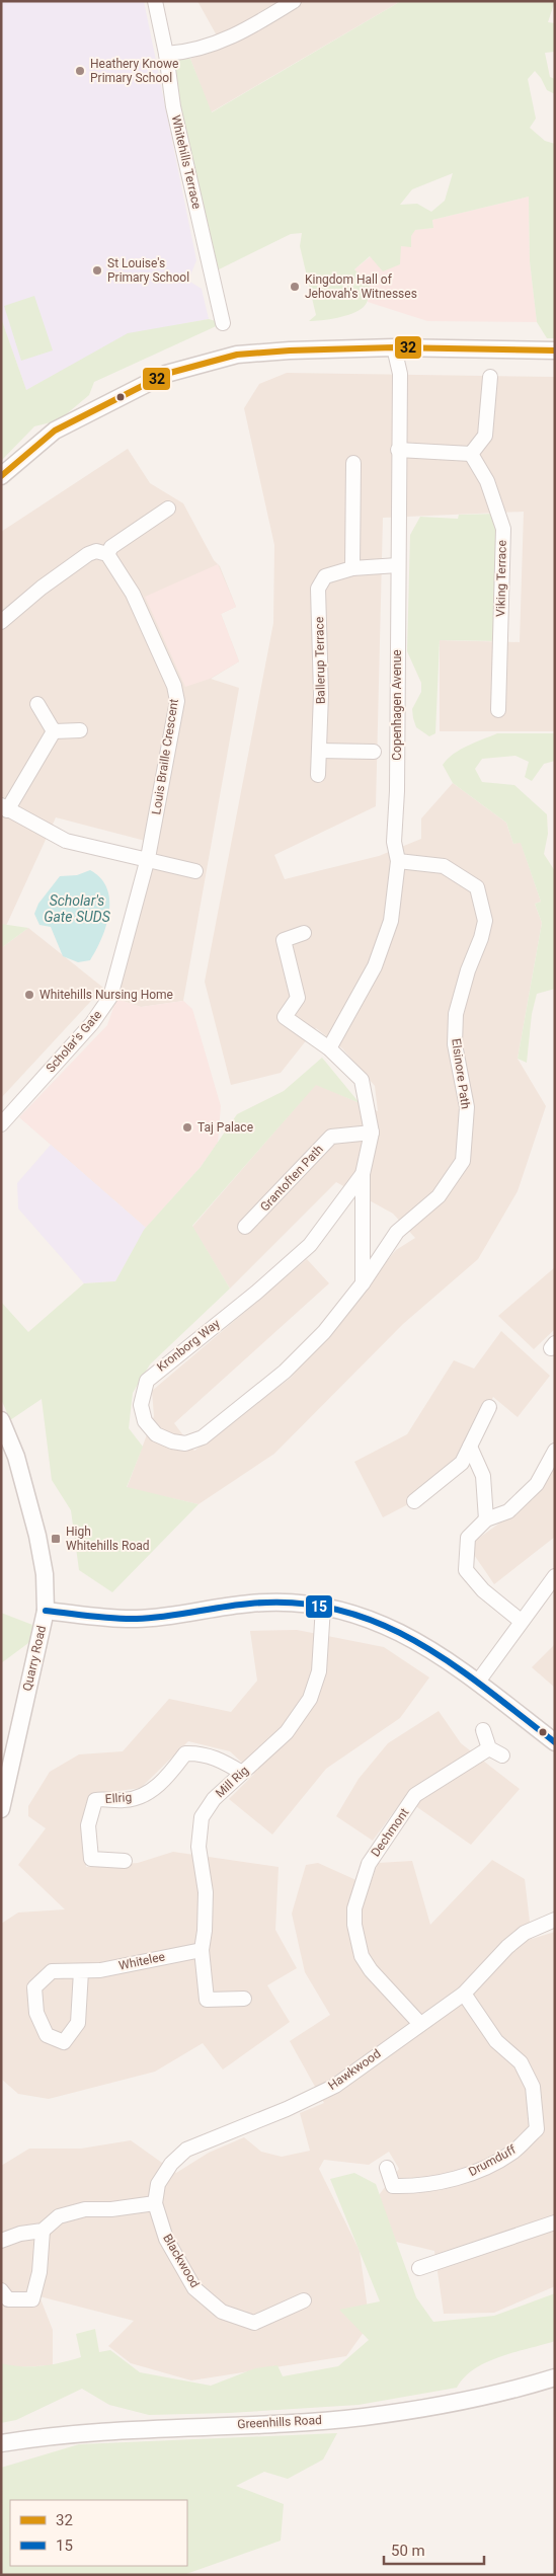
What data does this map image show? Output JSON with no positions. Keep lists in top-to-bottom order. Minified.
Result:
{"streets":{"street":["Whitehills Terrace","Viking Terrace","Ballerup Terrace","Copenhagen Avenue","Louis Braille Crescent","Scholar's Gate","Elsinore Path","Grantoften Path","Kronborg Way","Quarry Road","Mill Rig","Ellrig","Dechmont","Whitelee","Hawkwood","Drumduff","Blackwood","Greenhills Road"]},"crossings":[["Ballerup Terrace","Copenhagen Avenue"],["Copenhagen Avenue","Elsinore Path"],["Copenhagen Avenue","Kronborg Way"],["Louis Braille Crescent","Scholar's Gate"],["Elsinore Path","Kronborg Way"],["Grantoften Path","Kronborg Way"],["Mill Rig","Ellrig"],["Mill Rig","Whitelee"],["Dechmont","Hawkwood"],["Hawkwood","Drumduff"],["Hawkwood","Blackwood"]],"water":["Scholar's Gate SUDS"],"places":{"other":["Heathery Knowe Primary School","St Louise's Primary School","Kingdom Hall of Jehovah's Witnesses","Whitehills Nursing Home","Taj Palace"],"transit":["High Whitehills Road"]},"lines":["transit line 32","transit line 15"],"legend":["32","15"],"scale_bar":"50 m"}
